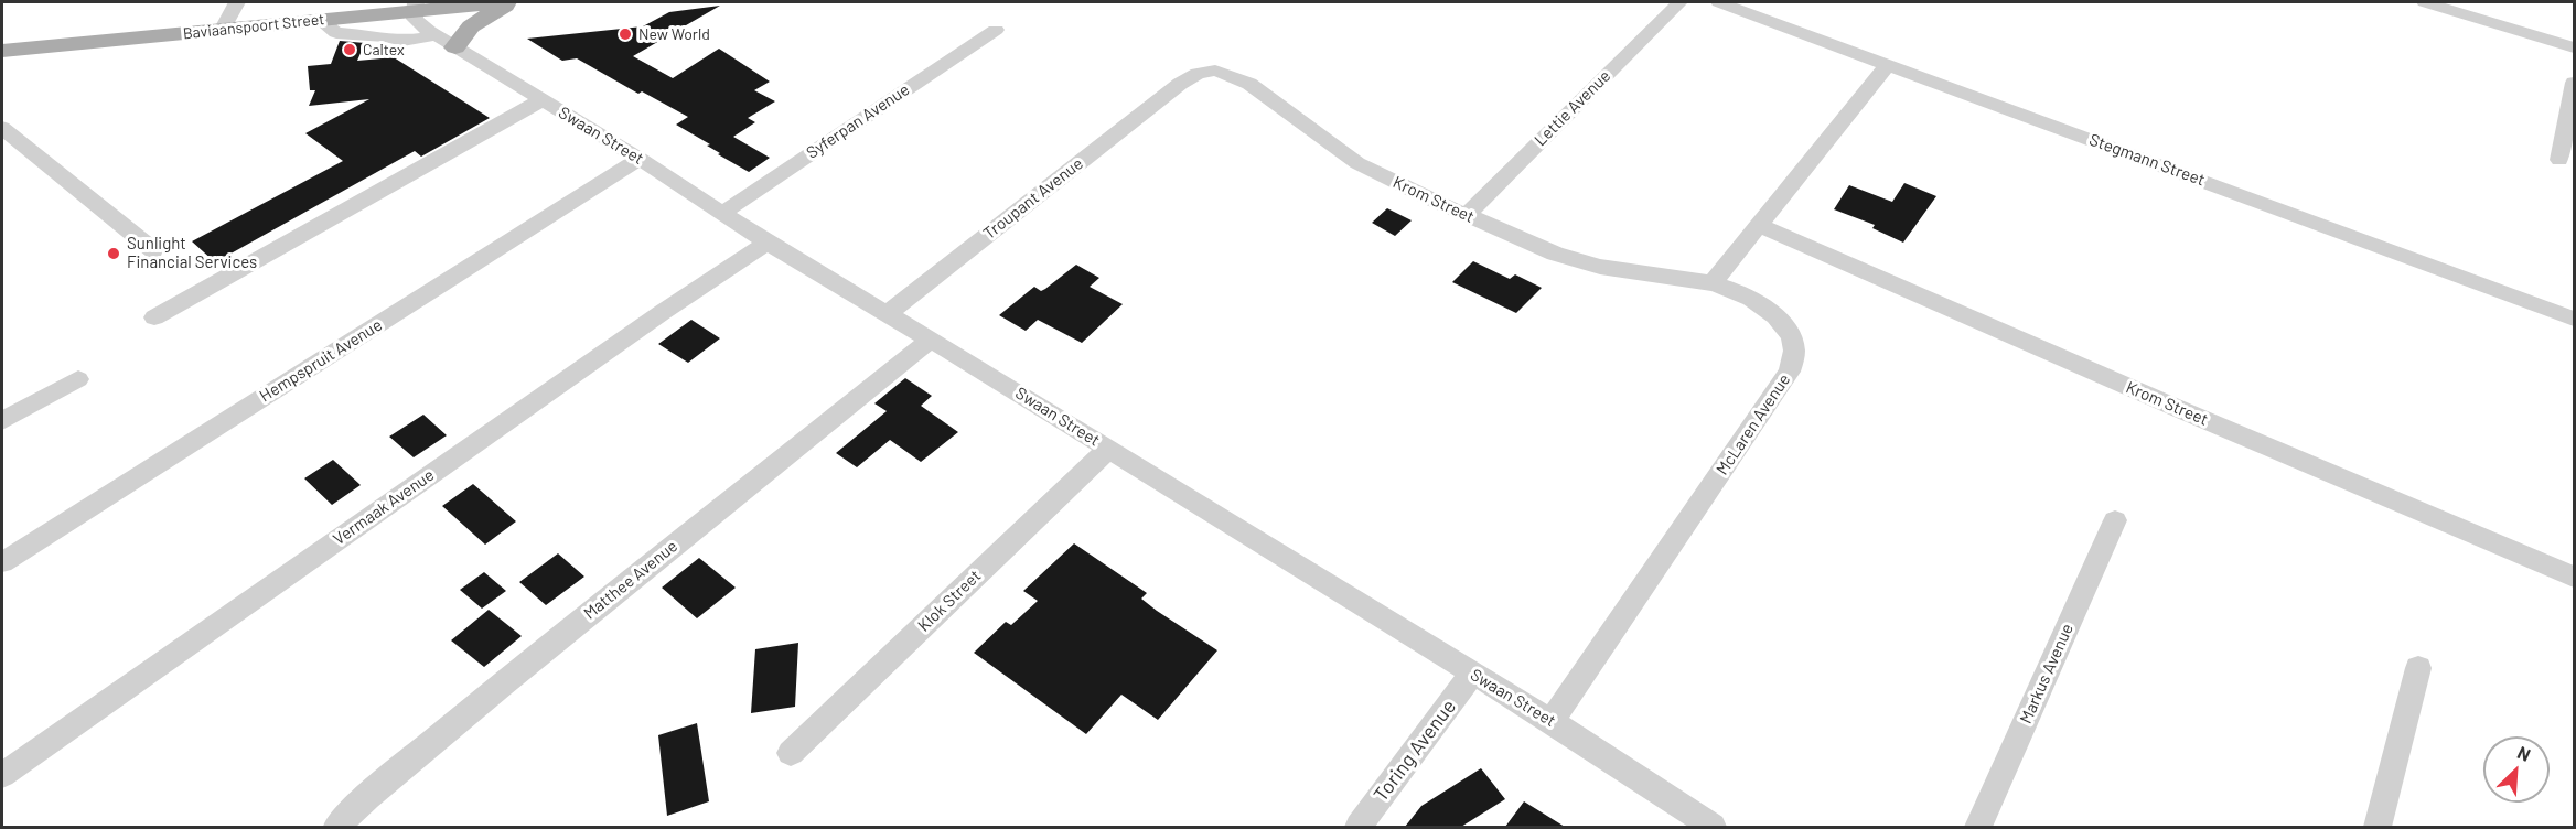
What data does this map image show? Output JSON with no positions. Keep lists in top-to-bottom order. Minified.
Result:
{"streets":{"main road":["Baviaanspoort Street"],"street":["Lettie Avenue","Syferpan Avenue","Swaan Street","Stegmann Street","Troupant Avenue","Krom Street","Hempspruit Avenue","McLaren Avenue","Vermaak Avenue","Matthee Avenue","Klok Street","Markus Avenue","Toring Avenue"]},"crossings":[["Baviaanspoort Street","Swaan Street"],["Lettie Avenue","Krom Street"],["Syferpan Avenue","Swaan Street"],["Swaan Street","Troupant Avenue"],["Swaan Street","Hempspruit Avenue"],["Swaan Street","McLaren Avenue"],["Swaan Street","Vermaak Avenue"],["Swaan Street","Matthee Avenue"],["Swaan Street","Klok Street"],["Swaan Street","Toring Avenue"],["Troupant Avenue","Krom Street"],["Krom Street","McLaren Avenue"]],"places":["New World","Caltex","Sunlight Financial Services"],"north":"top right"}
